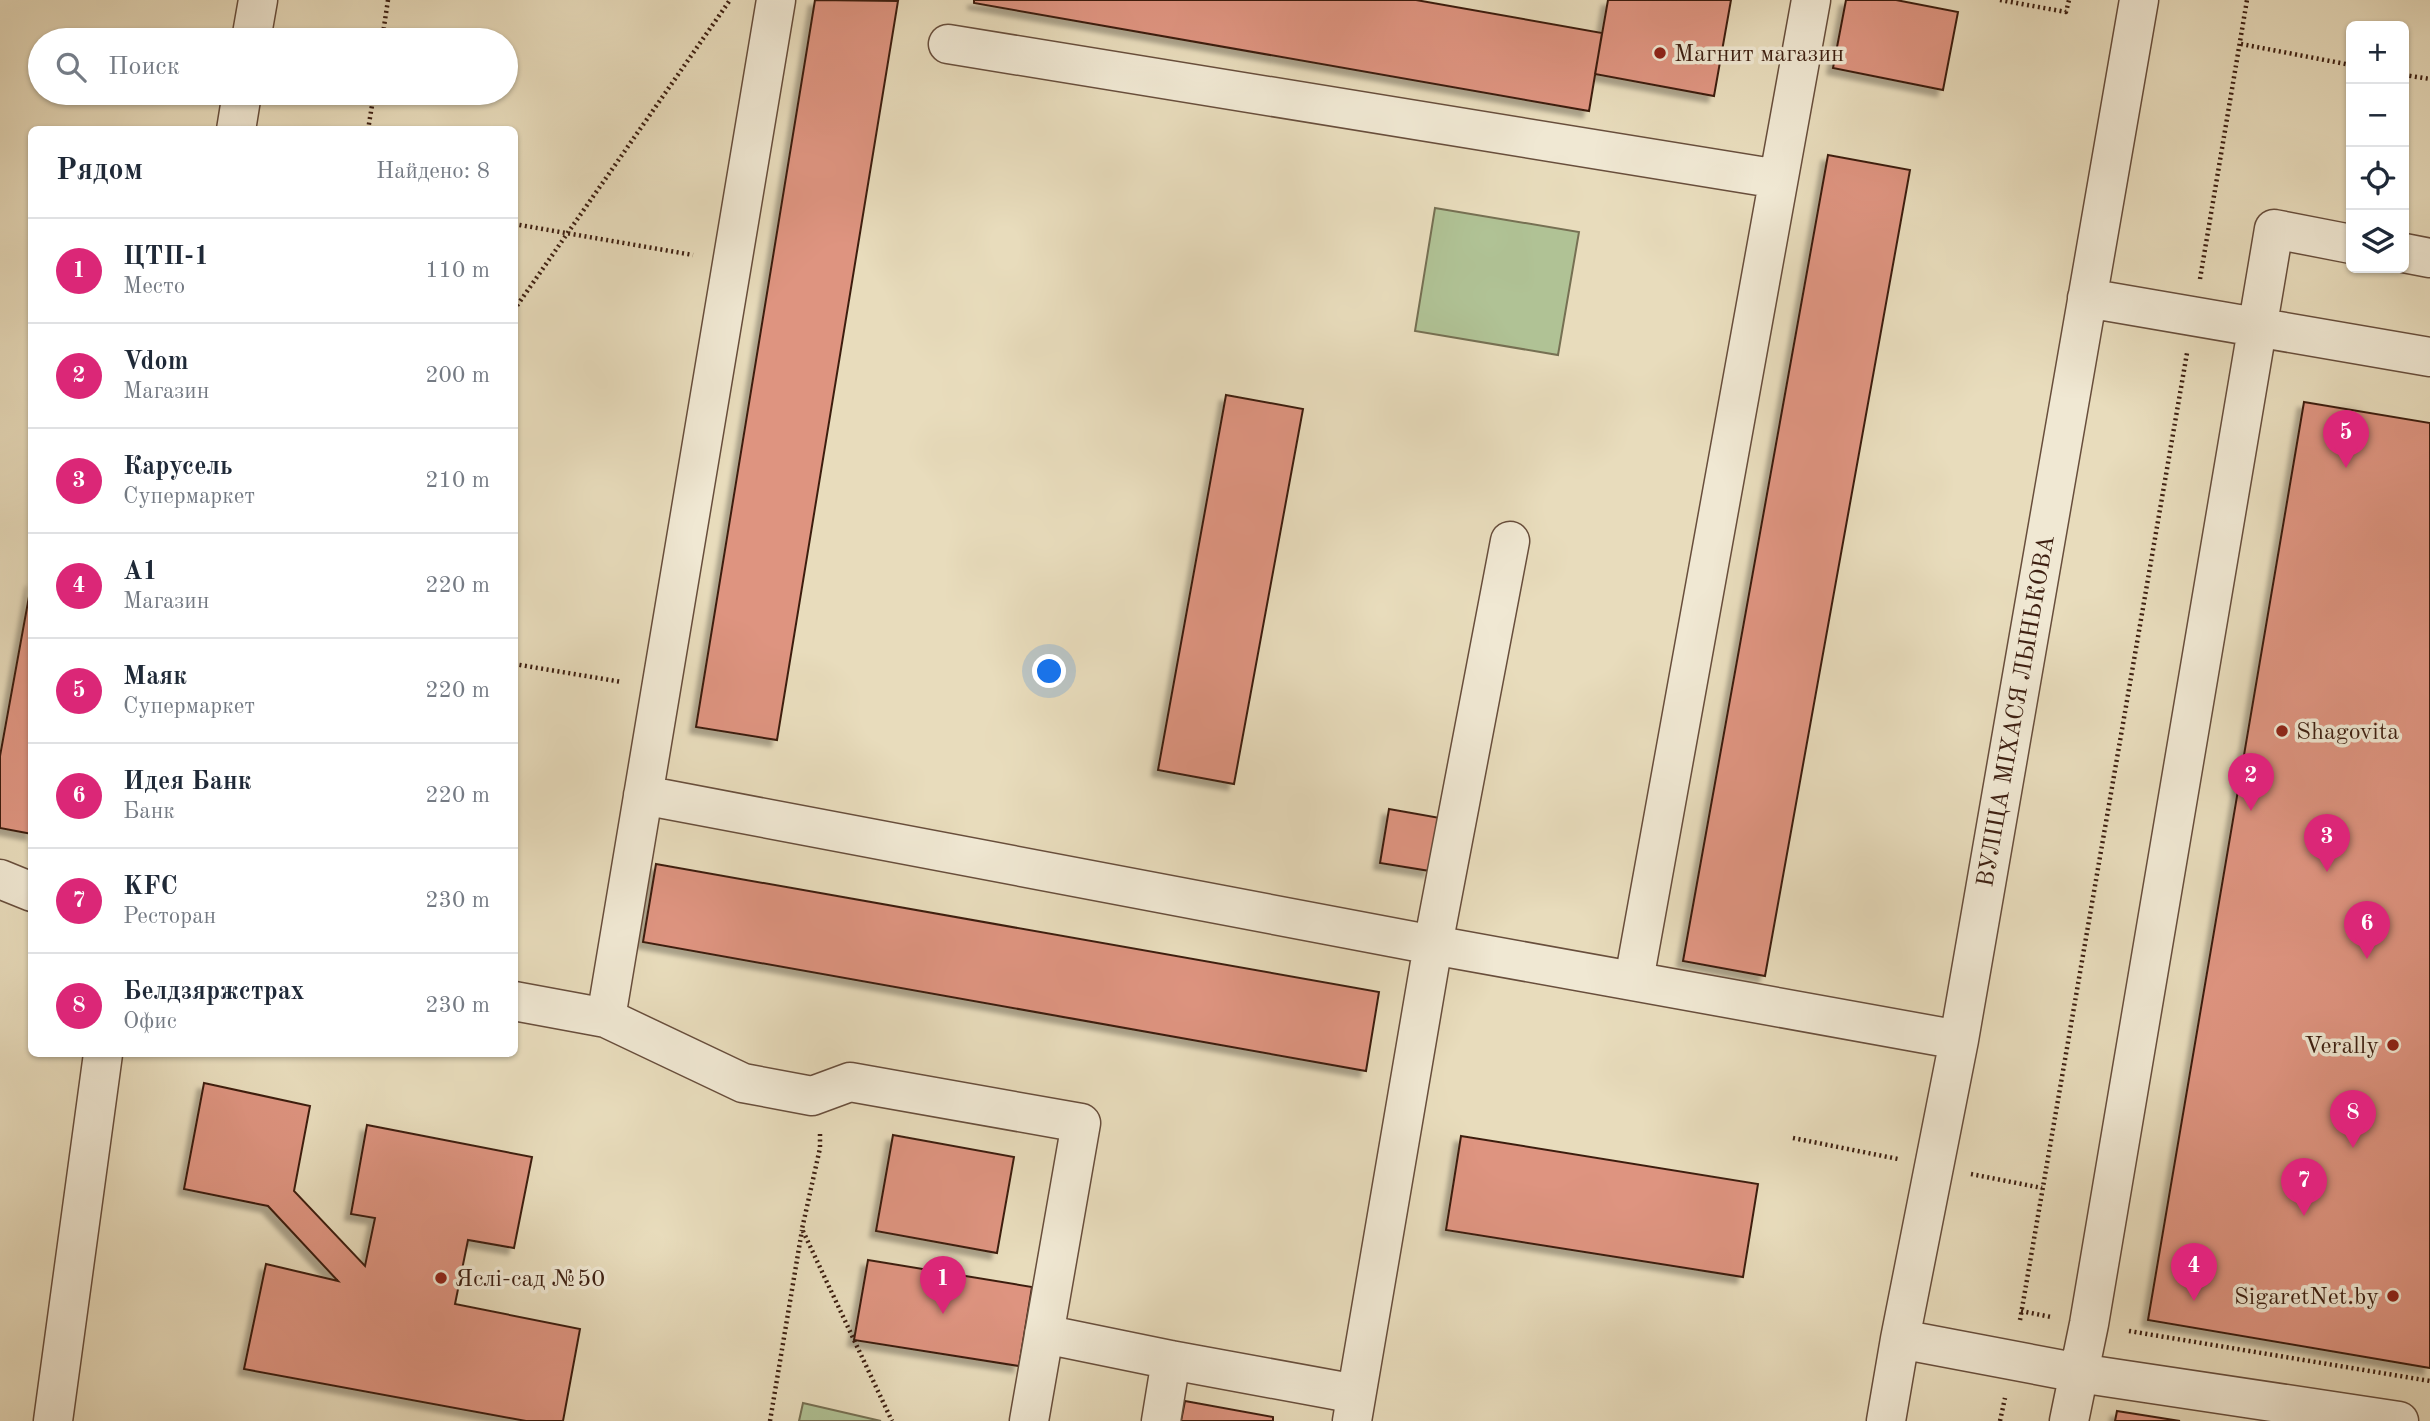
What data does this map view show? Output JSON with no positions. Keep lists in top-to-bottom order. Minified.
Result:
{"streets":{"street":["ВУЛІЦА МІХАСЯ ЛЫНЬКОВА"]},"places":["Магнит магазин","Shagovita","Verally","Яслі-сад №50","SigaretNet.by"],"page":{"map_buttons":["+","−"],"search":"Поиск","heading":["Рядом","Найдено: 8"],"list":[{"mark":"1","name":"ЦТП-1","note":"Место","value":"110 m"},{"mark":"2","name":"Vdom","note":"Магазин","value":"200 m"},{"mark":"3","name":"Карусель","note":"Супермаркет","value":"210 m"},{"mark":"4","name":"A1","note":"Магазин","value":"220 m"},{"mark":"5","name":"Маяк","note":"Супермаркет","value":"220 m"},{"mark":"6","name":"Идея Банк","note":"Банк","value":"220 m"},{"mark":"7","name":"KFC","note":"Ресторан","value":"230 m"},{"mark":"8","name":"Белдзяржстрах","note":"Офис","value":"230 m"}],"pins":["5","2","3","6","8","7","4","1"]}}
